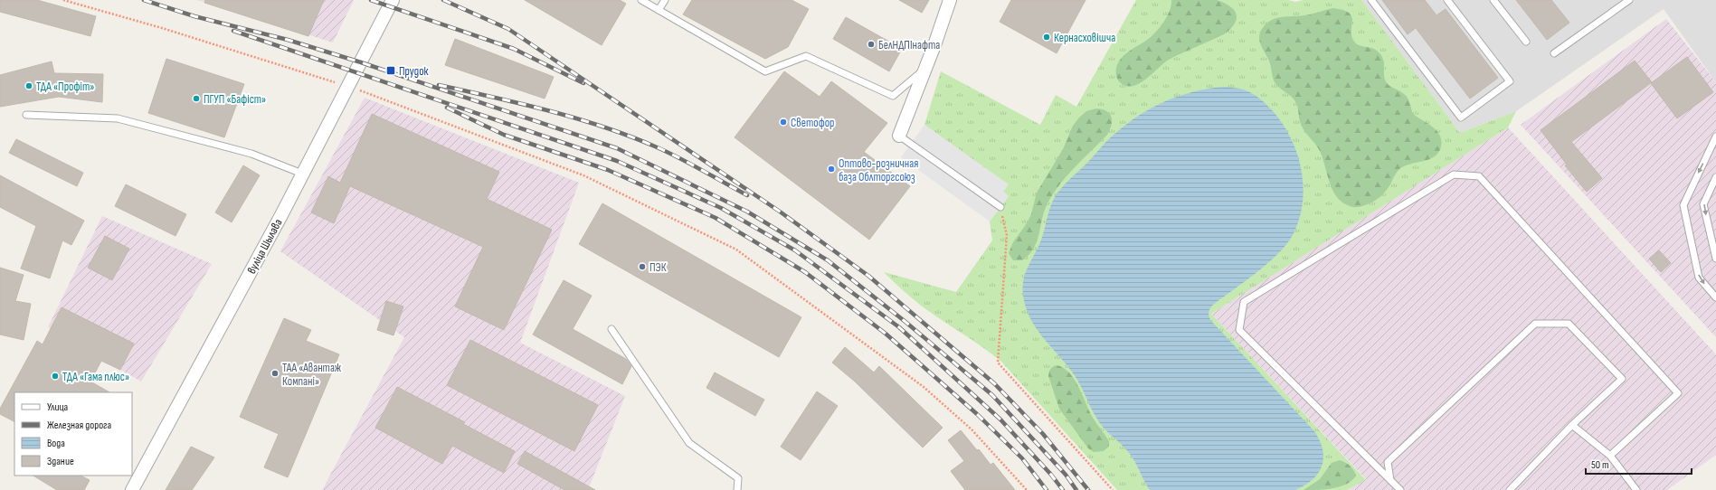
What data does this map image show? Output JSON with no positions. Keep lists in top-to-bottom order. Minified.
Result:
{"streets":{"street":["вуліца Шылава"]},"places":{"other":["Кернасховішча","БелНДПІнафта","ТДА «Профіт»","ПГУП «Бафіст»","Светофор","Оптово-розничная база Облторгсоюз","ПЭК","ТАА «Авантаж Компані»","ТДА «Гама плюс»"],"transit":["Прудок"]},"legend":["Улица","Железная дорога","Вода","Здание"],"scale_bar":"50 m"}
